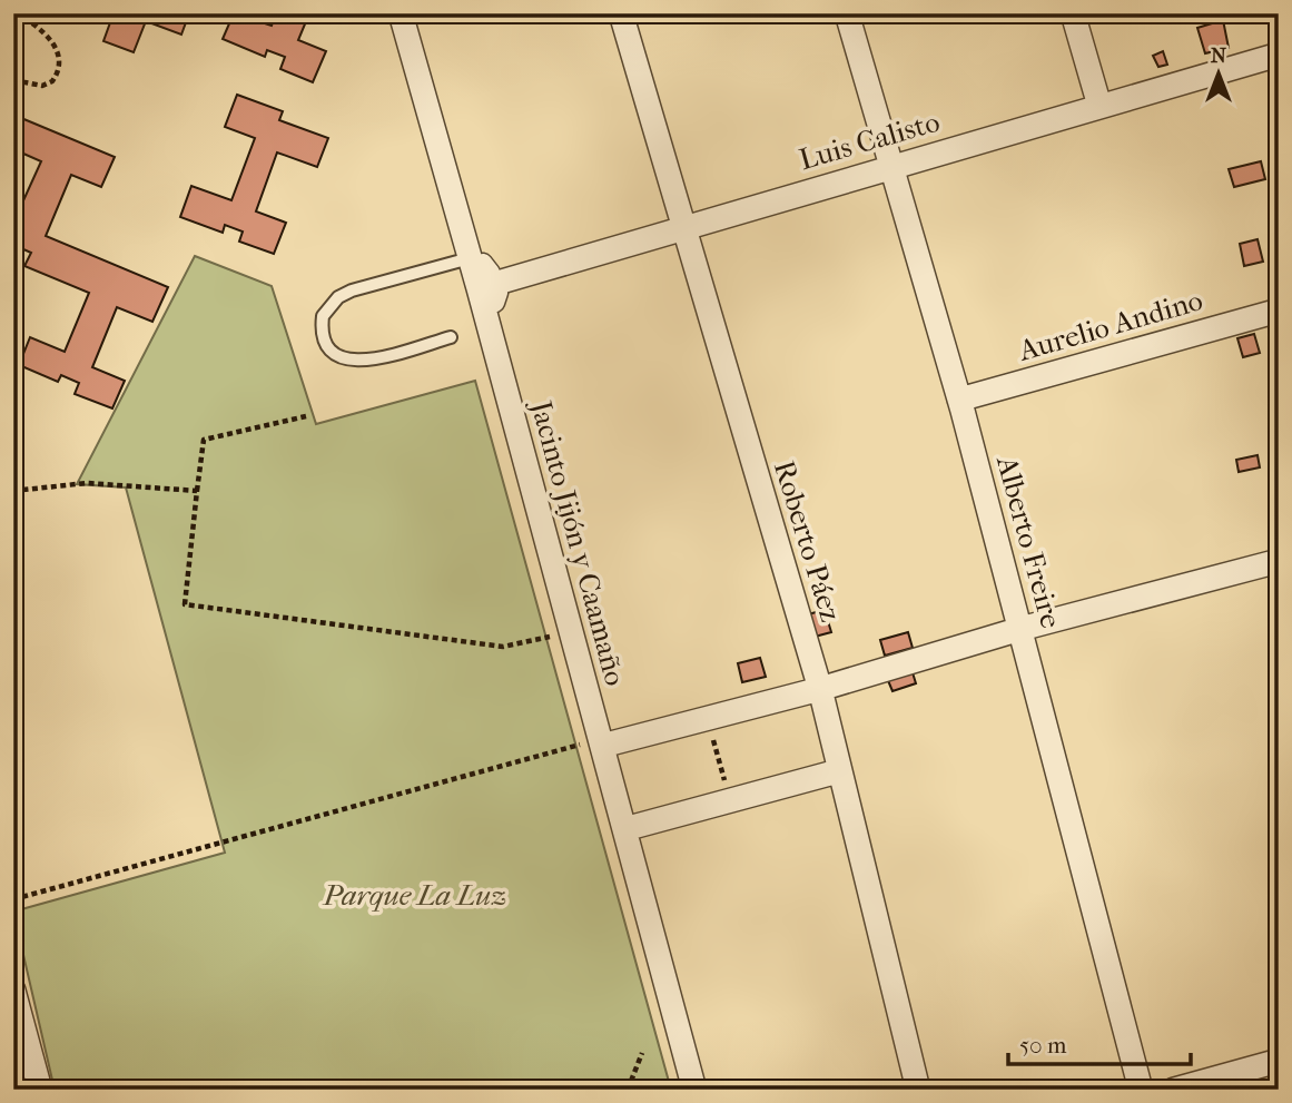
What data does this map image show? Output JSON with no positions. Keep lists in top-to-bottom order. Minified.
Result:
{"streets":{"street":["Luis Calisto","Aurelio Andino","Roberto Páez","Alberto Freire","Jacinto Jijón y Caamaño"]},"crossings":[["Luis Calisto","Roberto Páez"],["Luis Calisto","Alberto Freire"],["Luis Calisto","Jacinto Jijón y Caamaño"],["Aurelio Andino","Alberto Freire"]],"parks":["Parque La Luz"],"scale_bar":"50 m","north":"top"}
